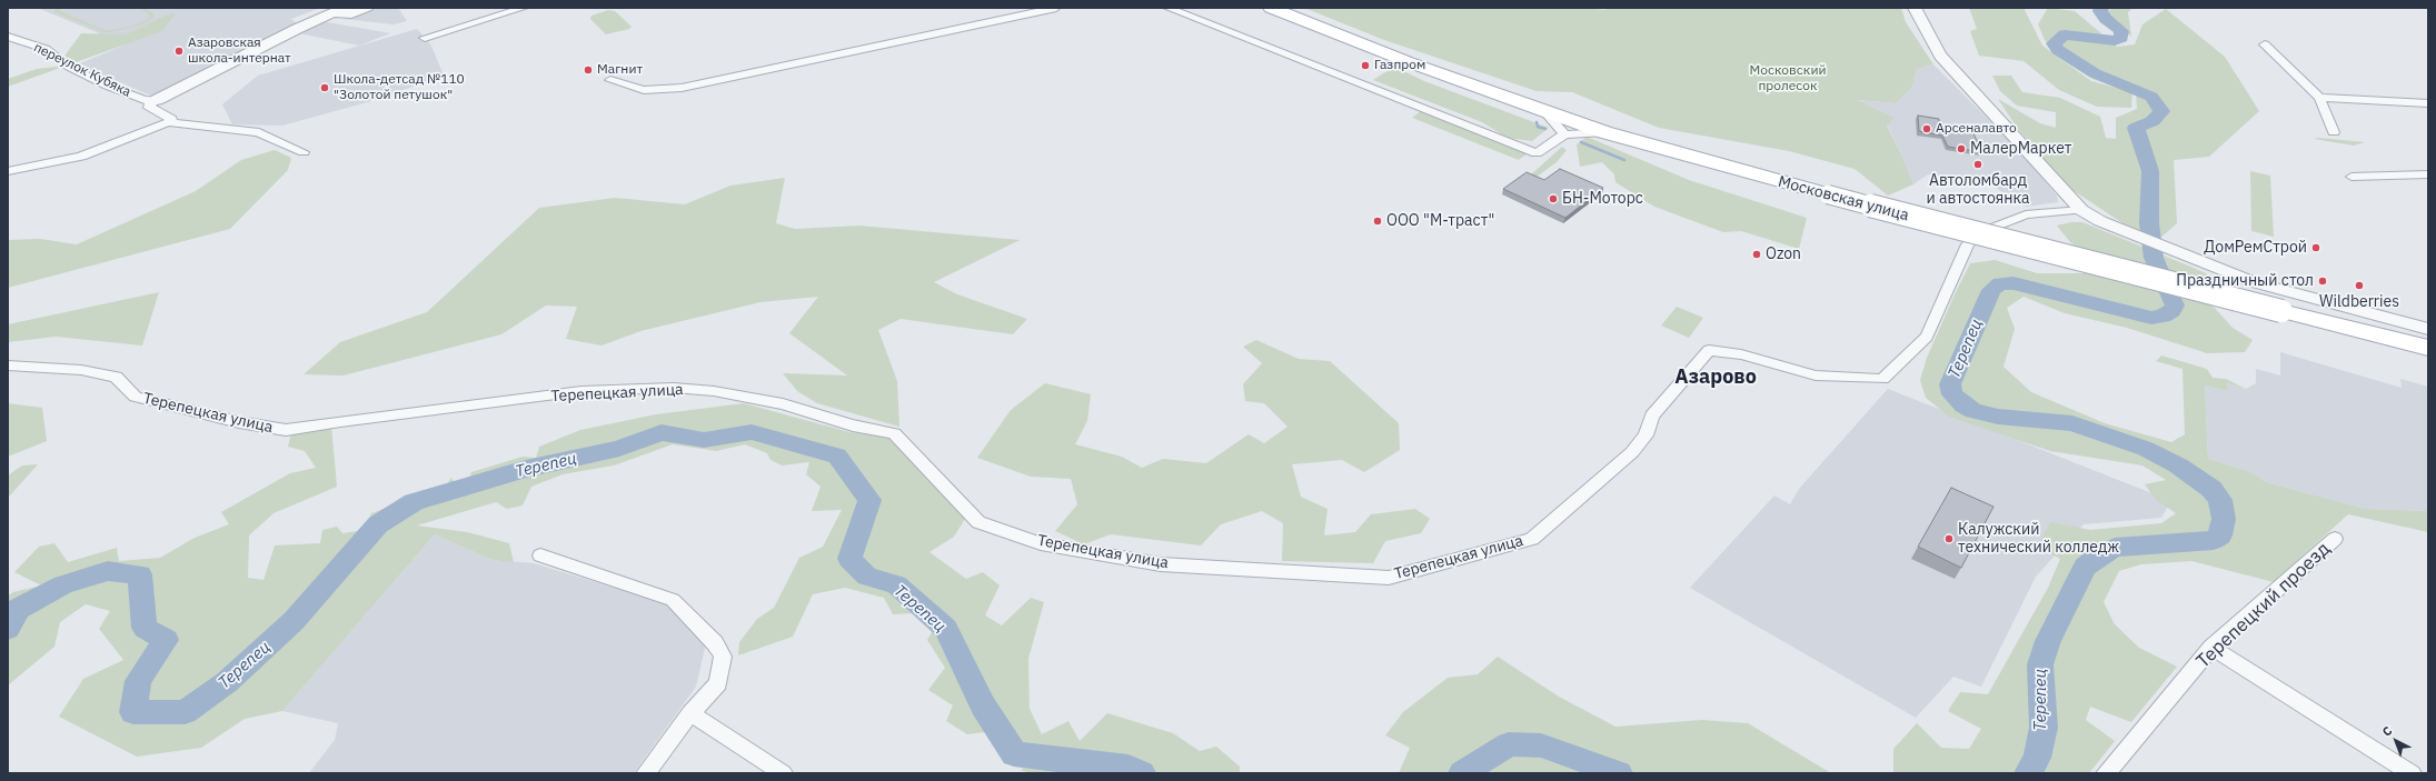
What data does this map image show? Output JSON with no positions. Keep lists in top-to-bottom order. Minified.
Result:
{"streets":{"main road":["Московская улица"],"street":["переулок Кубяка","Терепецкая улица","Терепецкий проезд"]},"districts":["Азарово"],"water":["Терепец"],"parks":["Московский пролесок"],"places":["Азаровская школа-интернат","Газпром","Магнит","Школа-детсад №110 \"Золотой петушок\"","Арсеналавто","МалерМаркет","Автоломбард и автостоянка","БН-Моторс","ООО \"М-траст\"","ДомРемСтрой","Ozon","Праздничный стол","Wildberries","Калужский технический колледж"],"north":"top left"}
